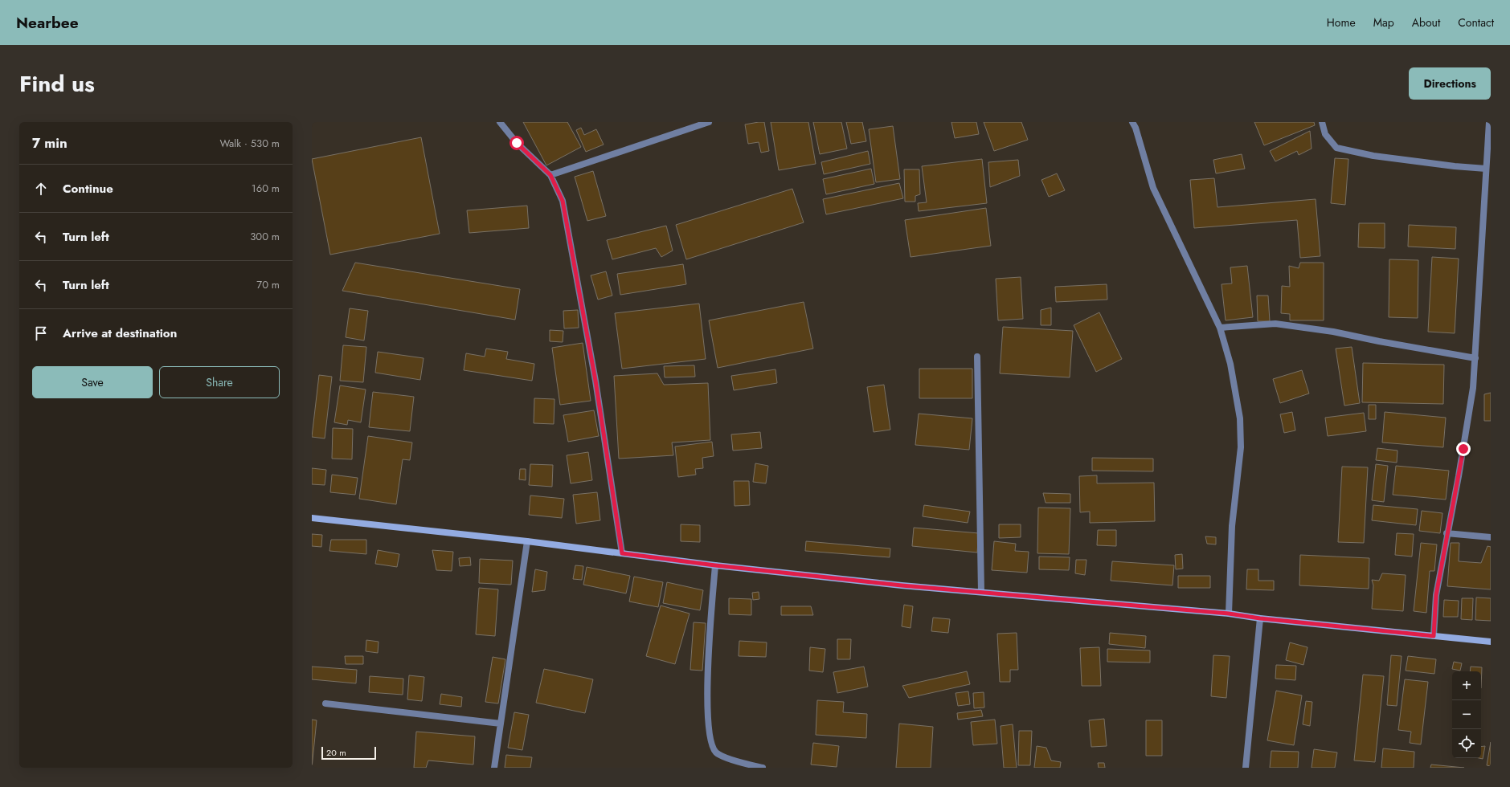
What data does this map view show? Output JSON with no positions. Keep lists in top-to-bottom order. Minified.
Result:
{"scale_bar":"20 m","page":{"header":"Nearbee","nav":["Home","Map","About","Contact"],"title":"Find us","buttons":["Directions",["Save","Share"]],"heading":["7 min","Walk · 530 m"],"list":[["Continue","160 m"],["Turn left","300 m"],["Turn left","70 m"],"Arrive at destination"],"map_buttons":["+","−"],"scale":"20 m"}}
